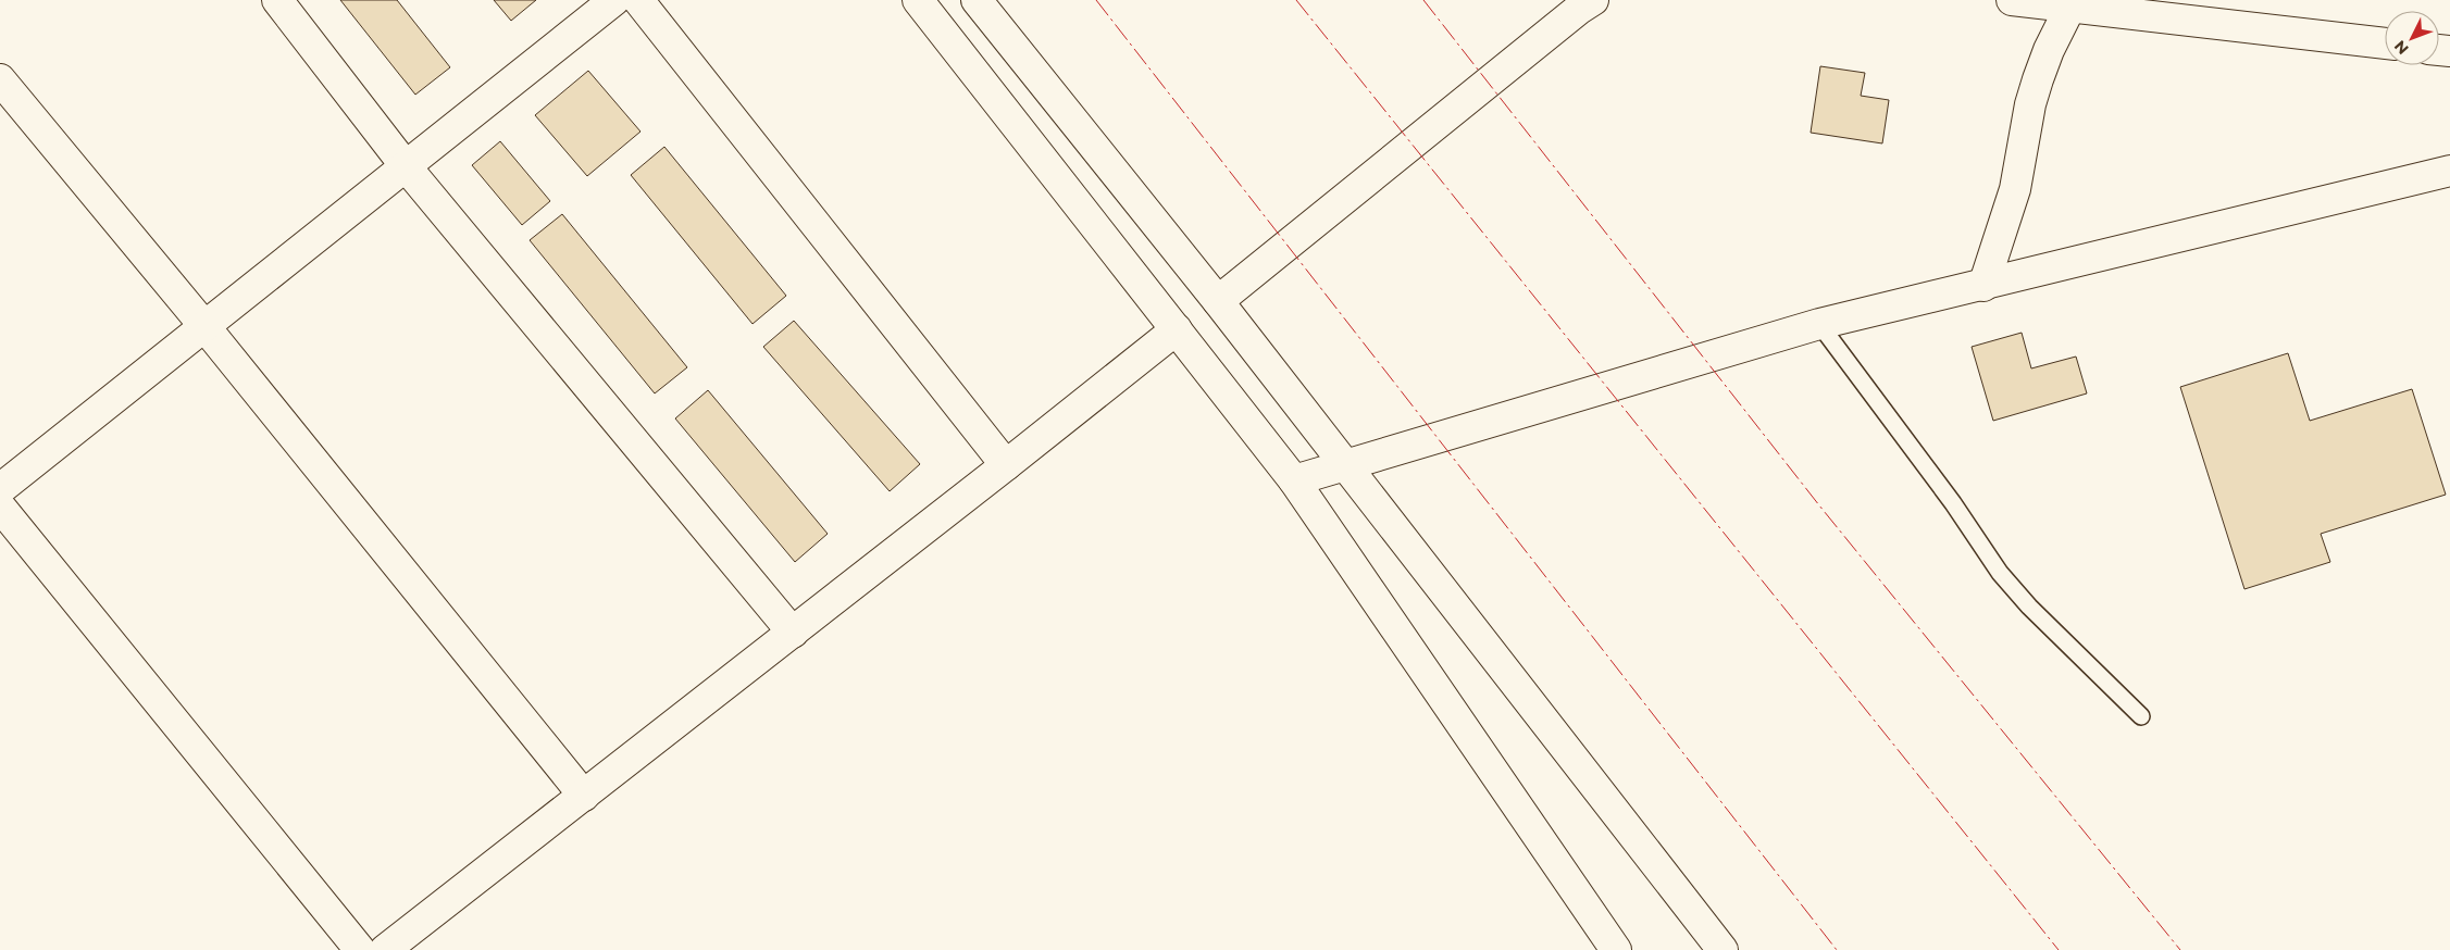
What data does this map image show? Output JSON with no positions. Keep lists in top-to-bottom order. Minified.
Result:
{"north":"bottom left"}
